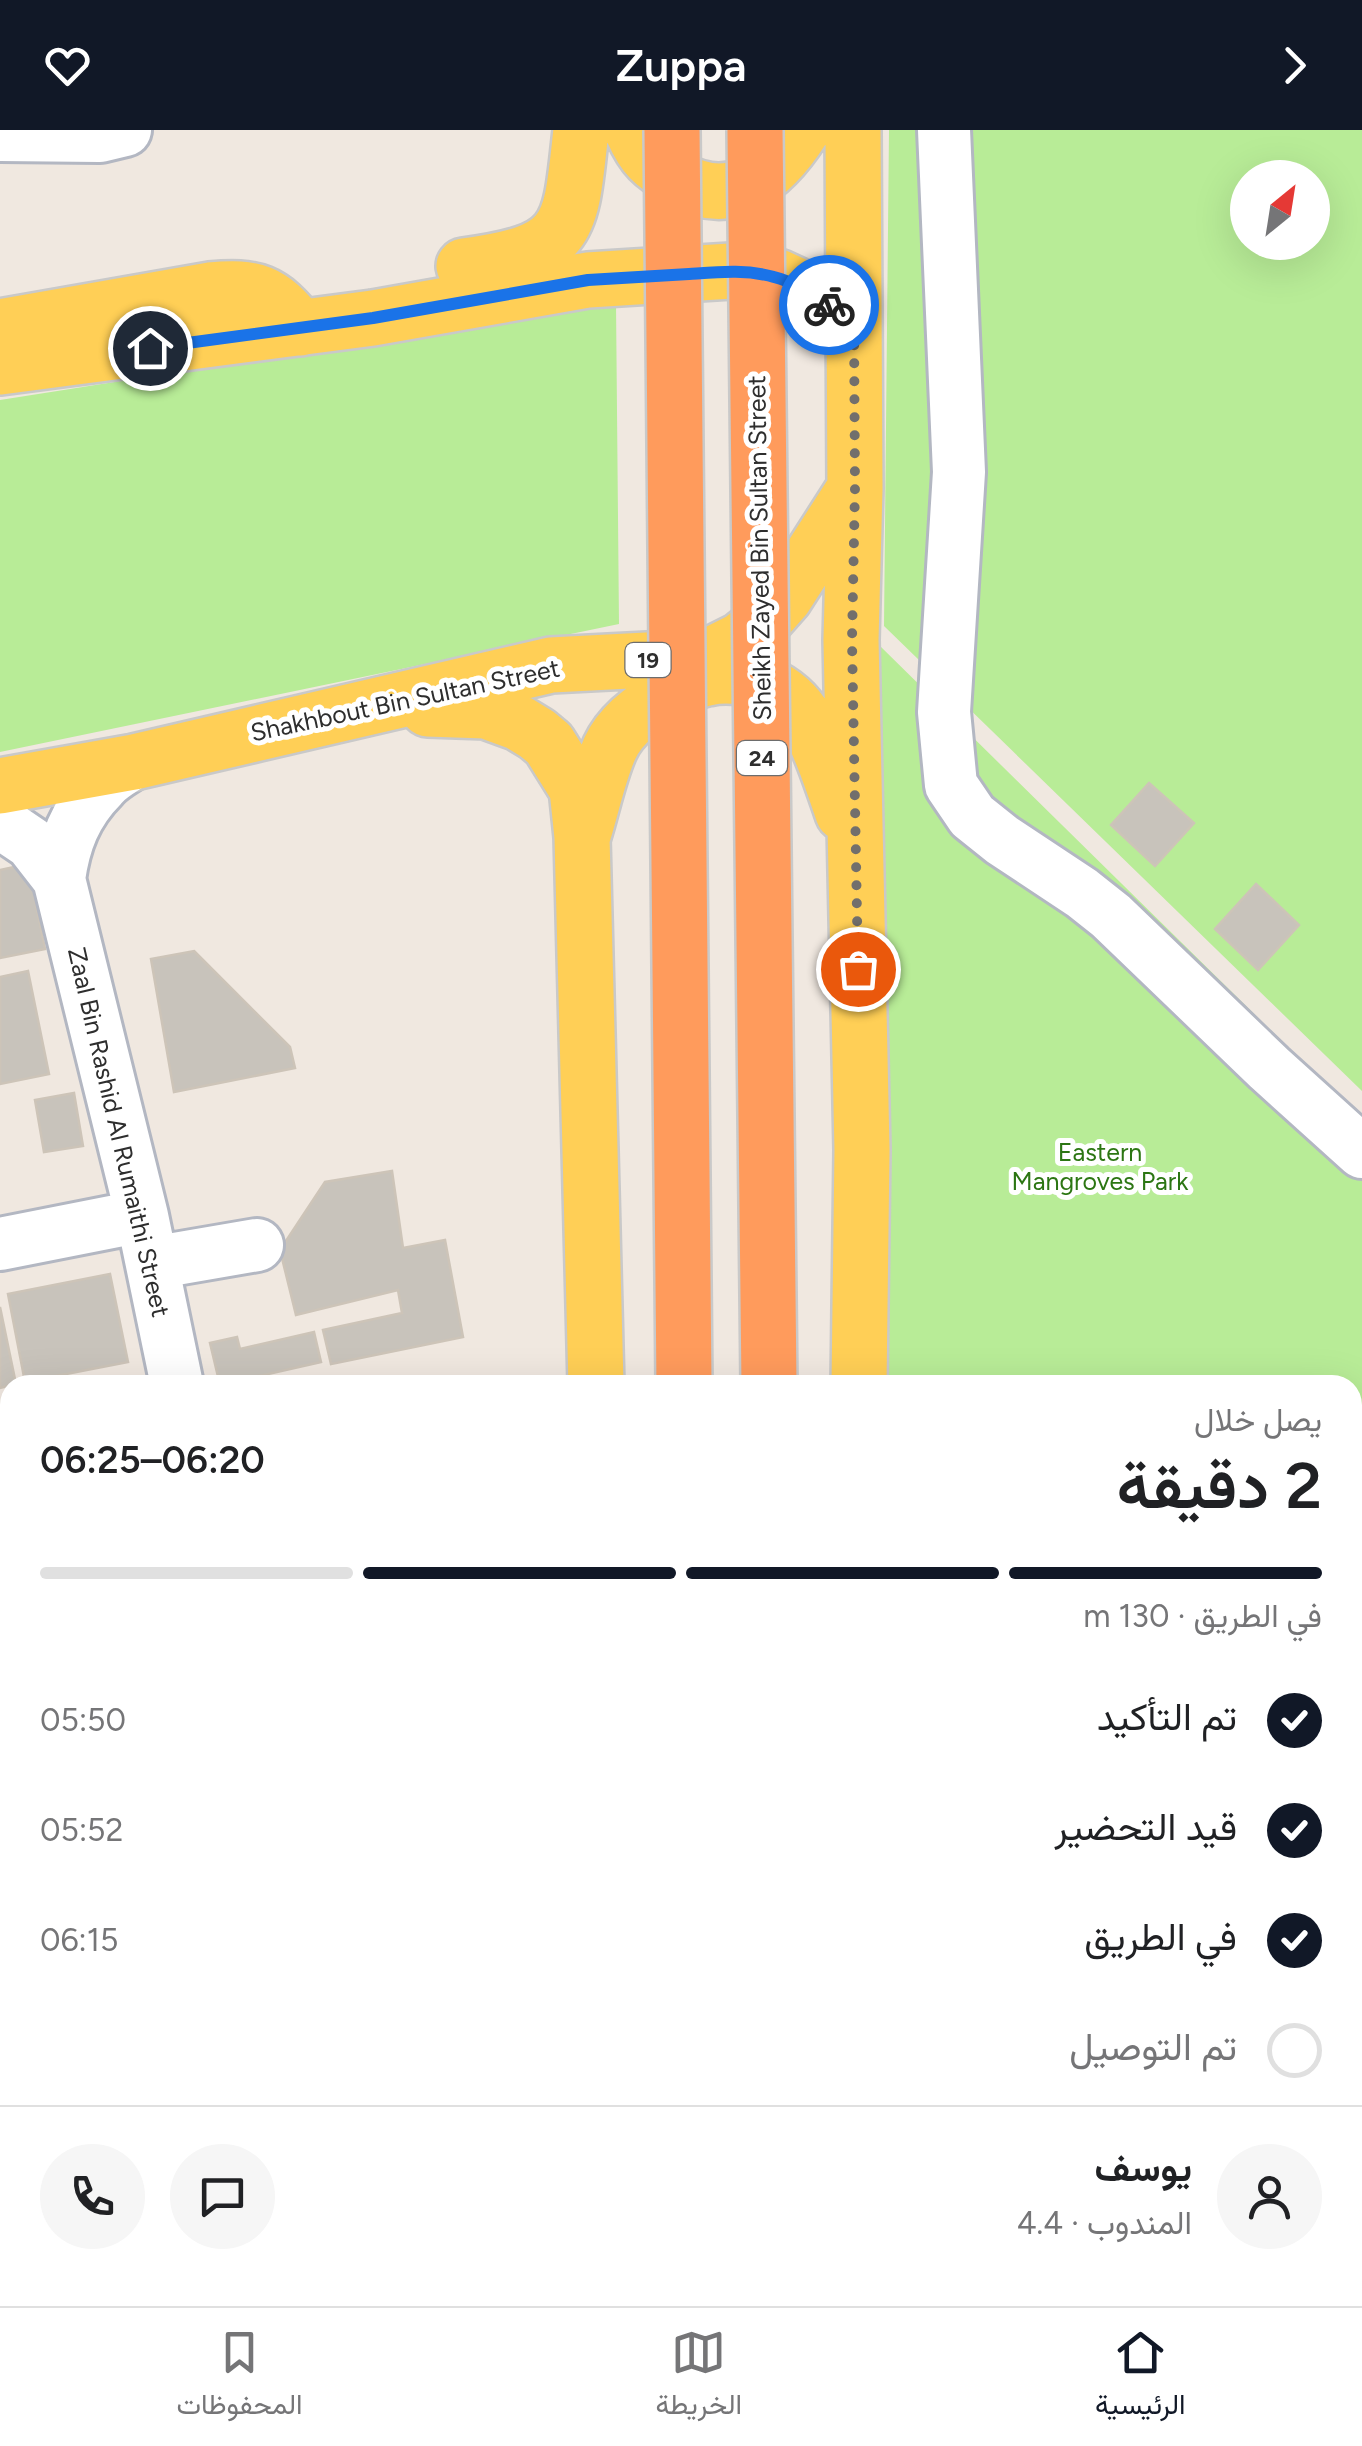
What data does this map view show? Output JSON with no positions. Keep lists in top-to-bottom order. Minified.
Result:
{"streets":{"highway":["Sheikh Zayed Bin Sultan Street","24"],"main road":["19","Shakhbout Bin Sultan Street"],"street":["Zaal Bin Rashid Al Rumaithi Street"]},"crossings":[["Shakhbout Bin Sultan Street","Zaal Bin Rashid Al Rumaithi Street"]],"parks":["Eastern Mangroves Park"],"north":"top right","page":{"header":"Zuppa","heading":["2 دقيقة","يصل خلال","06:20–06:25"],"panel":["يوسف","المندوب · 4.4"],"bar":"في الطريق · 130 m","list":[["تم التأكيد","05:50"],["قيد التحضير","05:52"],["في الطريق","06:15"],"تم التوصيل"],"tabs":["الرئيسية","الخريطة","المحفوظات"]}}
